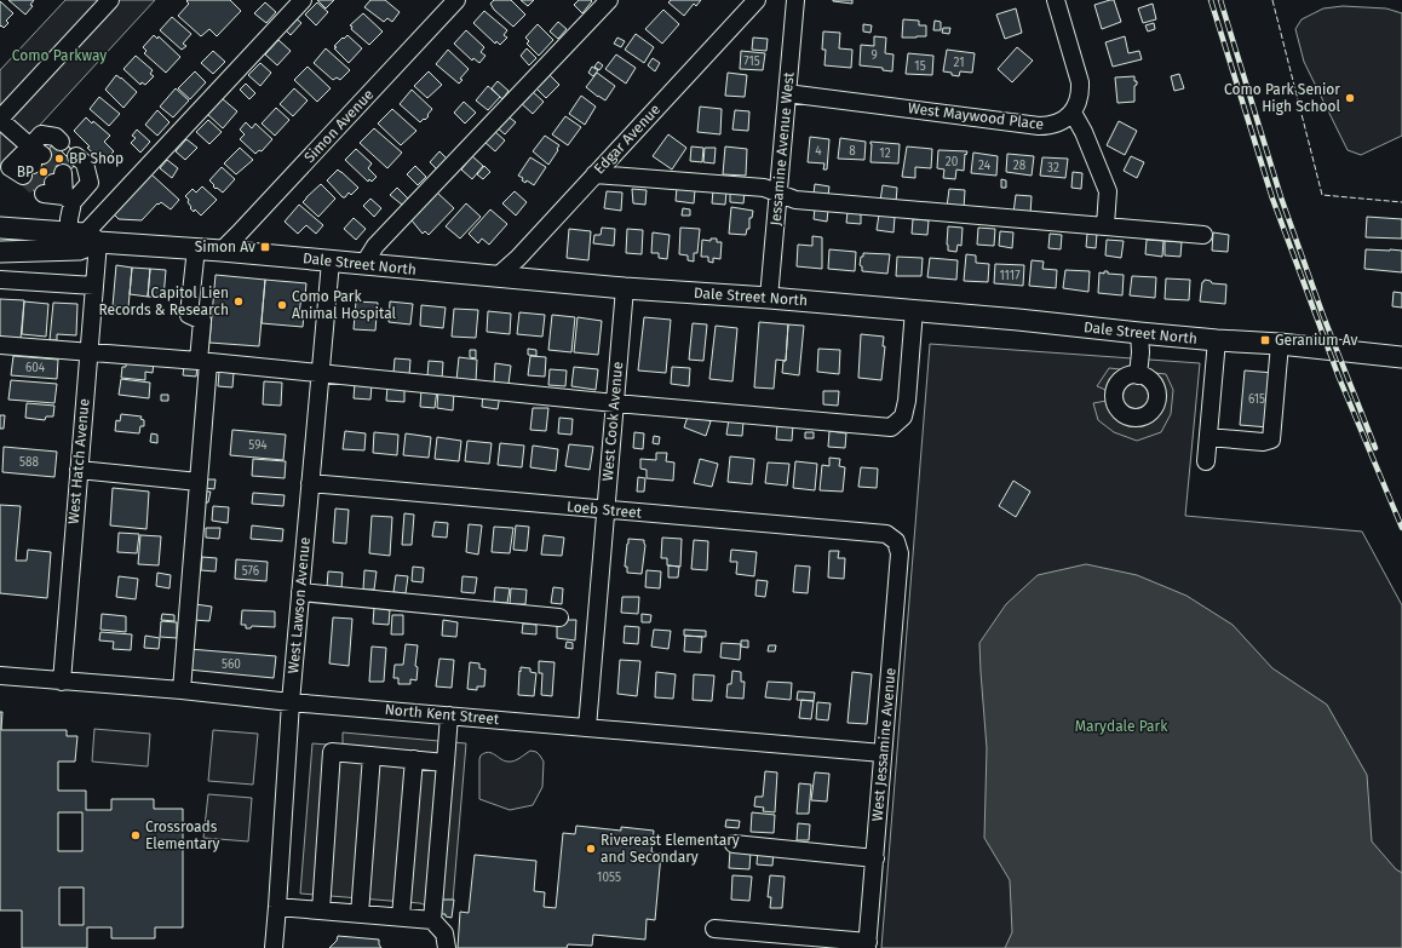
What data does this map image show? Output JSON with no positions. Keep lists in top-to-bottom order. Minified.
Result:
{"streets":{"main road":["Dale Street North"],"street":["West Maywood Place","Simon Avenue","Edgar Avenue","Jessamine Avenue West","West Cook Avenue","West Hatch Avenue","Loeb Street","West Lawson Avenue","North Kent Street","West Jessamine Avenue"]},"crossings":[["West Maywood Place","Jessamine Avenue West"],["Simon Avenue","Dale Street North"],["Edgar Avenue","Dale Street North"],["Jessamine Avenue West","Dale Street North"],["Dale Street North","West Cook Avenue"],["Dale Street North","West Hatch Avenue"],["Dale Street North","West Lawson Avenue"],["West Cook Avenue","Loeb Street"],["West Cook Avenue","North Kent Street"],["West Hatch Avenue","North Kent Street"],["Loeb Street","West Lawson Avenue"],["Loeb Street","West Jessamine Avenue"],["West Lawson Avenue","North Kent Street"],["North Kent Street","West Jessamine Avenue"]],"parks":["Como Parkway","Marydale Park"],"places":{"other":["Como Park Senior High School","BP Shop","BP","Capitol Lien Records & Research","Como Park Animal Hospital","Crossroads Elementary","Rivereast Elementary and Secondary"],"transit":["Simon Av","Geranium Av"]},"house_numbers":["9","715","21","15","4","8","12","20","24","28","32","1117","604","615","594","588","576","560","1055"]}
